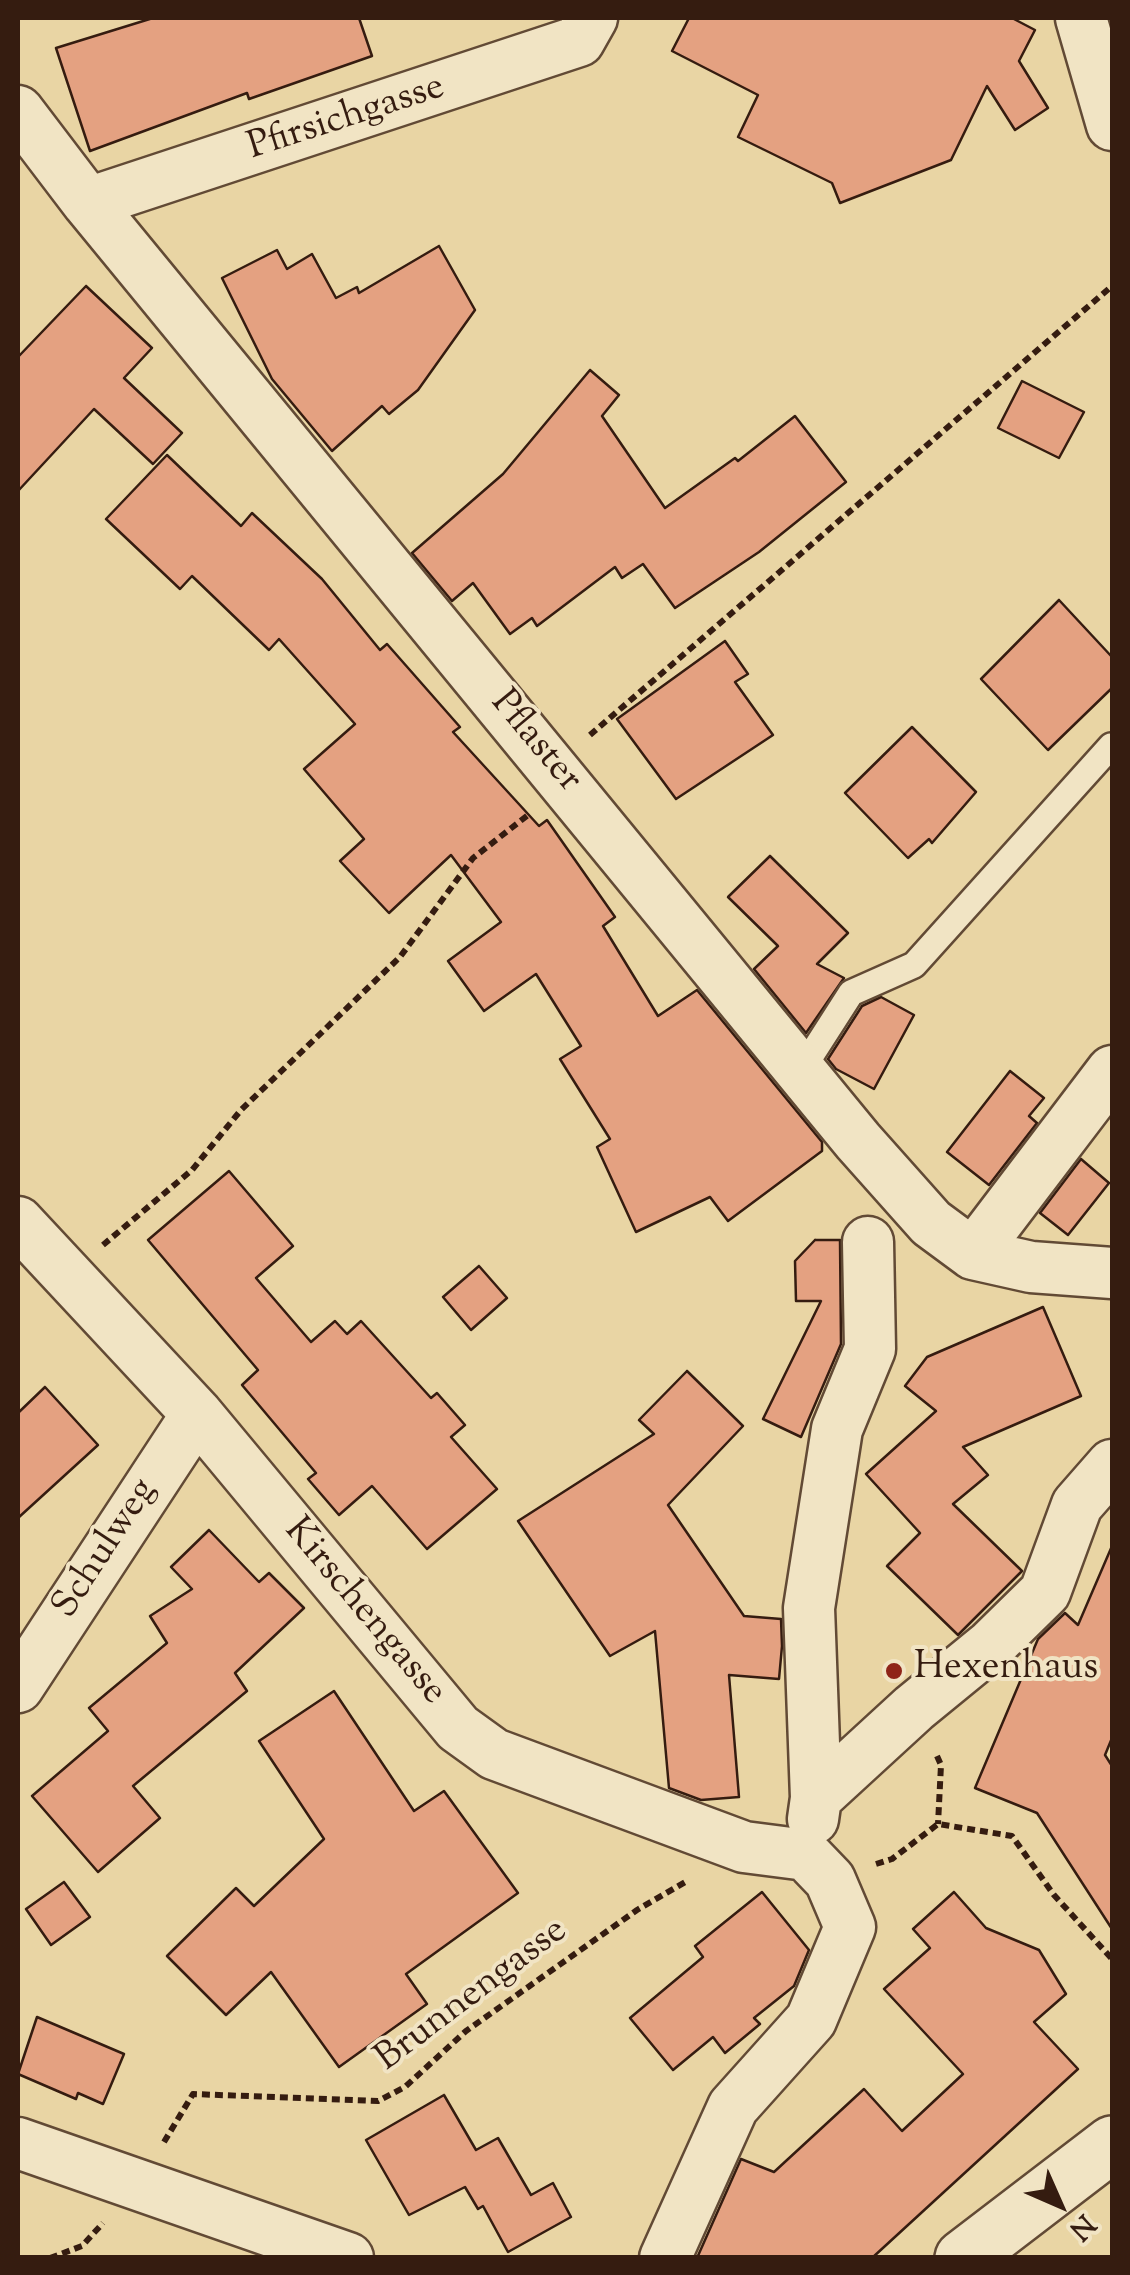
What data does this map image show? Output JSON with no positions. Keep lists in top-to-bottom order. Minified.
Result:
{"streets":{"street":["Pfirsichgasse","Pflaster","Schulweg","Kirschengasse"],"path":["Brunnengasse"]},"crossings":[["Pfirsichgasse","Pflaster"],["Schulweg","Kirschengasse"],["Kirschengasse","Brunnengasse"]],"places":["Hexenhaus"],"north":"bottom right"}
